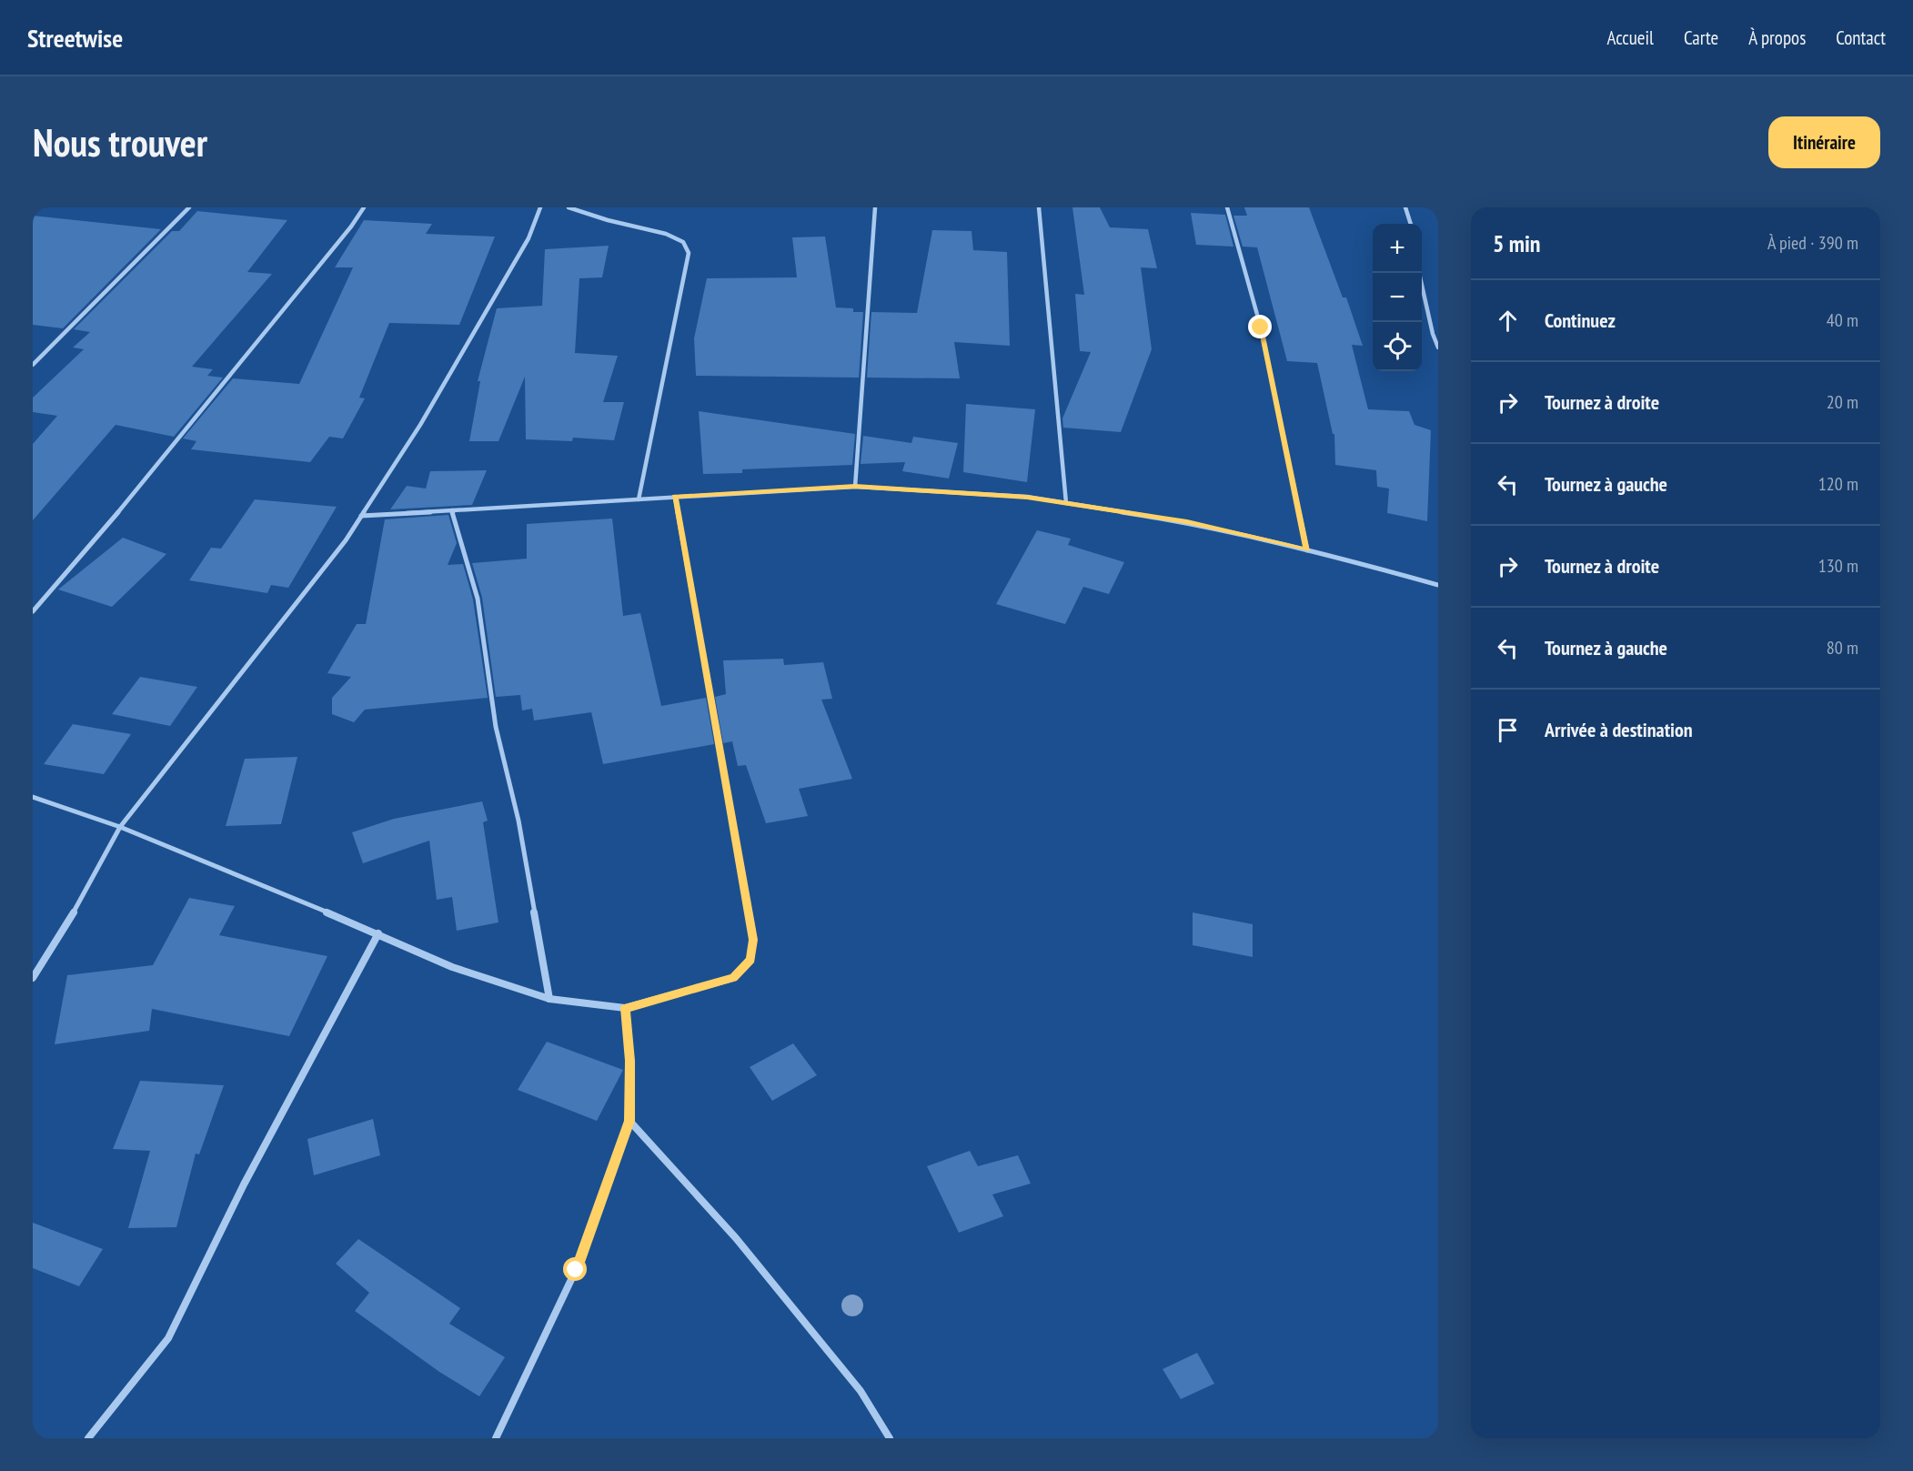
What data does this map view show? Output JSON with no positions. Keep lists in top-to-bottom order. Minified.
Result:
{"page":{"header":"Streetwise","nav":["Accueil","Carte","À propos","Contact"],"buttons":"Itinéraire","title":"Nous trouver","heading":["5 min","À pied · 390 m"],"map_buttons":["+","−"],"list":[["Continuez","40 m"],["Tournez à droite","20 m"],["Tournez à gauche","120 m"],["Tournez à droite","130 m"],["Tournez à gauche","80 m"],"Arrivée à destination"]}}
